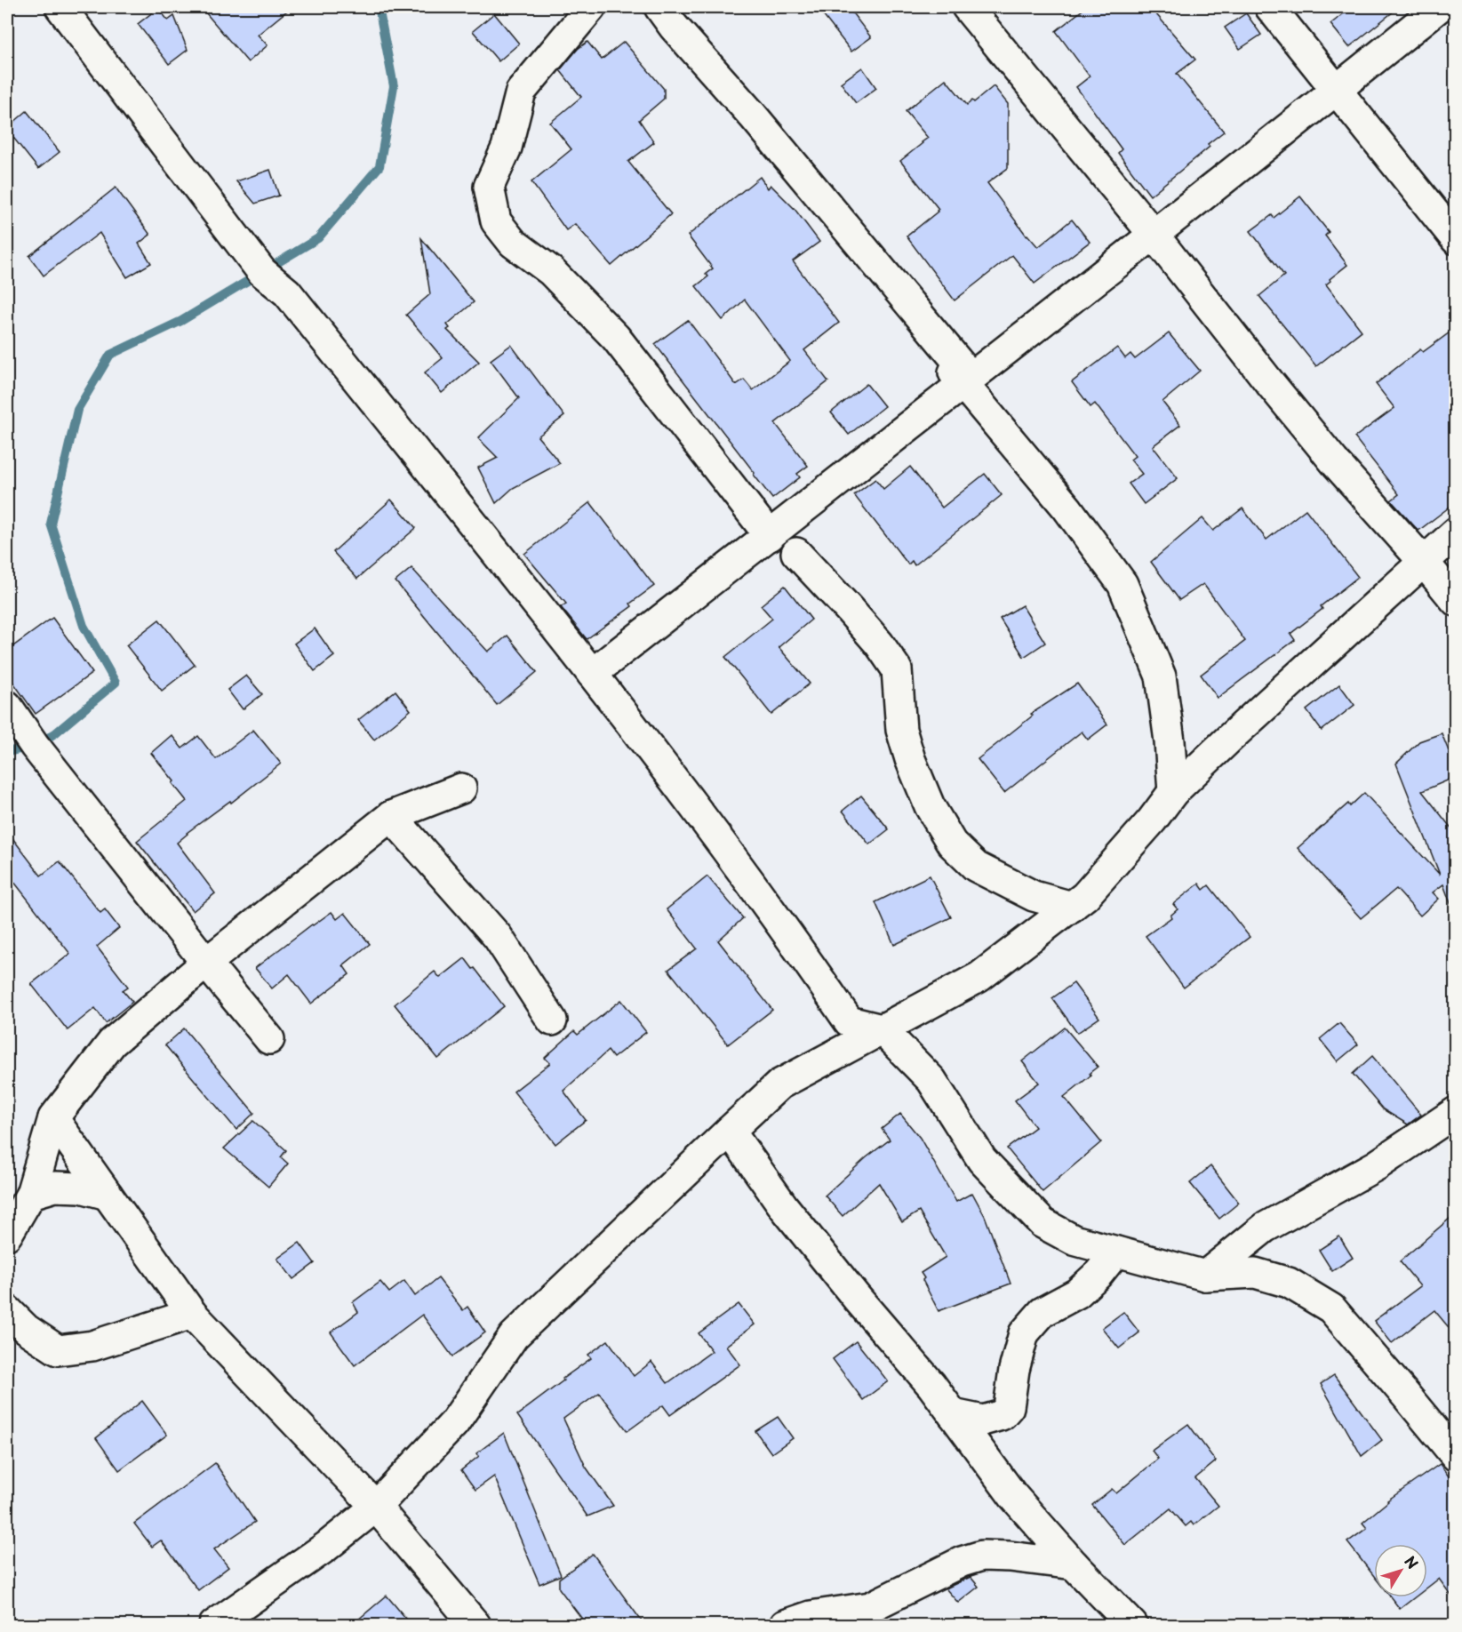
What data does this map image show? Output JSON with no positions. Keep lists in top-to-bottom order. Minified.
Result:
{"north":"top right"}
